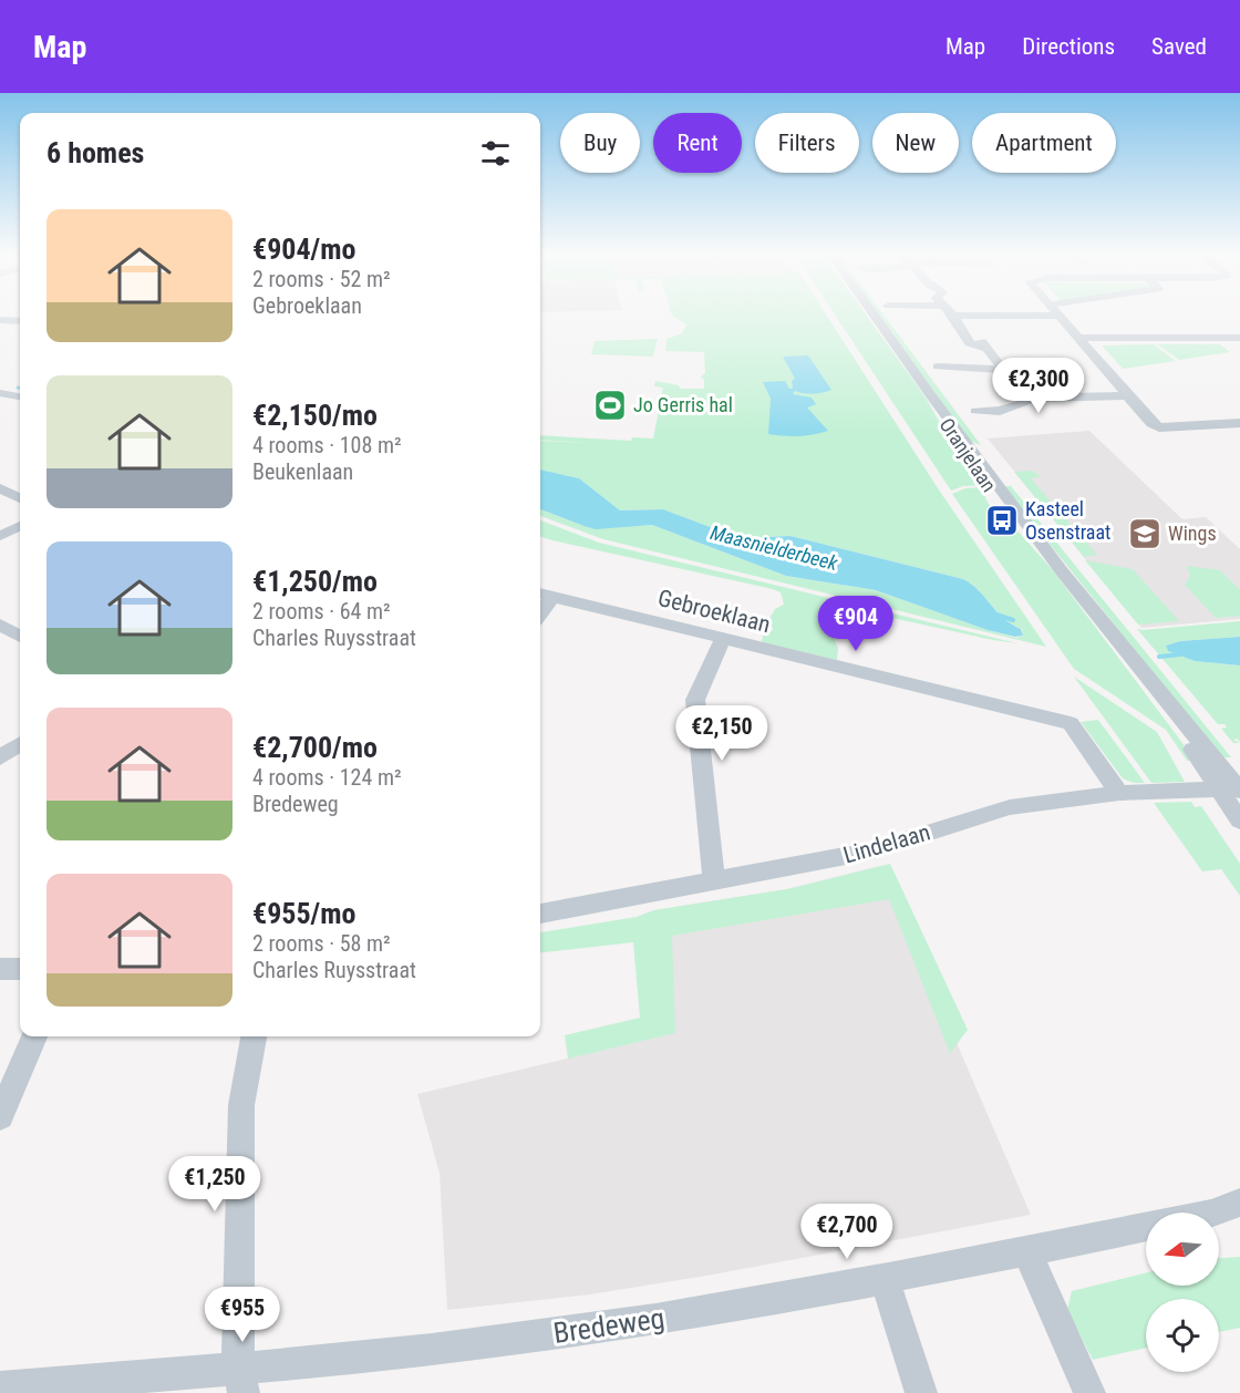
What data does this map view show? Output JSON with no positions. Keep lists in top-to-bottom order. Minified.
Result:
{"streets":{"street":["Oranjelaan","Gebroeklaan","Lindelaan","Bredeweg"]},"crossings":[["Oranjelaan","Lindelaan"],["Gebroeklaan","Lindelaan"]],"water":["Maasnielderbeek"],"places":{"sports":["Jo Gerris hal"],"bus stop":["Kasteel Osenstraat"],"school or university":["Wings"]},"north":"left","page":{"header":"Map","nav":["Map","Directions","Saved"],"chip":["Buy","Rent","Filters","New","Apartment"],"heading":"6 homes","list":[{"name":"€904/mo","note":"2 rooms · 52 m² · Gebroeklaan"},{"name":"€2,150/mo","note":"4 rooms · 108 m² · Beukenlaan"},{"name":"€1,250/mo","note":"2 rooms · 64 m² · Charles Ruysstraat"},{"name":"€2,700/mo","note":"4 rooms · 124 m² · Bredeweg"},{"name":"€955/mo","note":"2 rooms · 58 m² · Charles Ruysstraat"}],"price":["€2,300","€904","€2,150","€1,250","€2,700","€955"]}}
